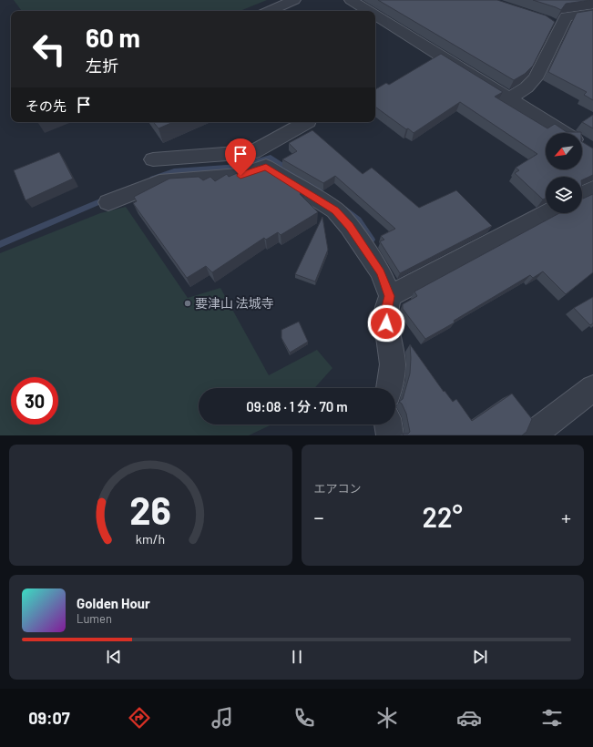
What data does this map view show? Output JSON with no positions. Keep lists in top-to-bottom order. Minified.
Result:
{"places":["要津山 法城寺"],"north":"bottom left","page":{"turn":["60 m","左折"],"then":"その先","limit":"30","trip":"09:08 · 1 分 · 70 m","tile":"エアコン","heat":["−","22°","+"],"song":["Golden Hour","Lumen"],"tabs":"09:07","gauge":["26","km/h"]}}
